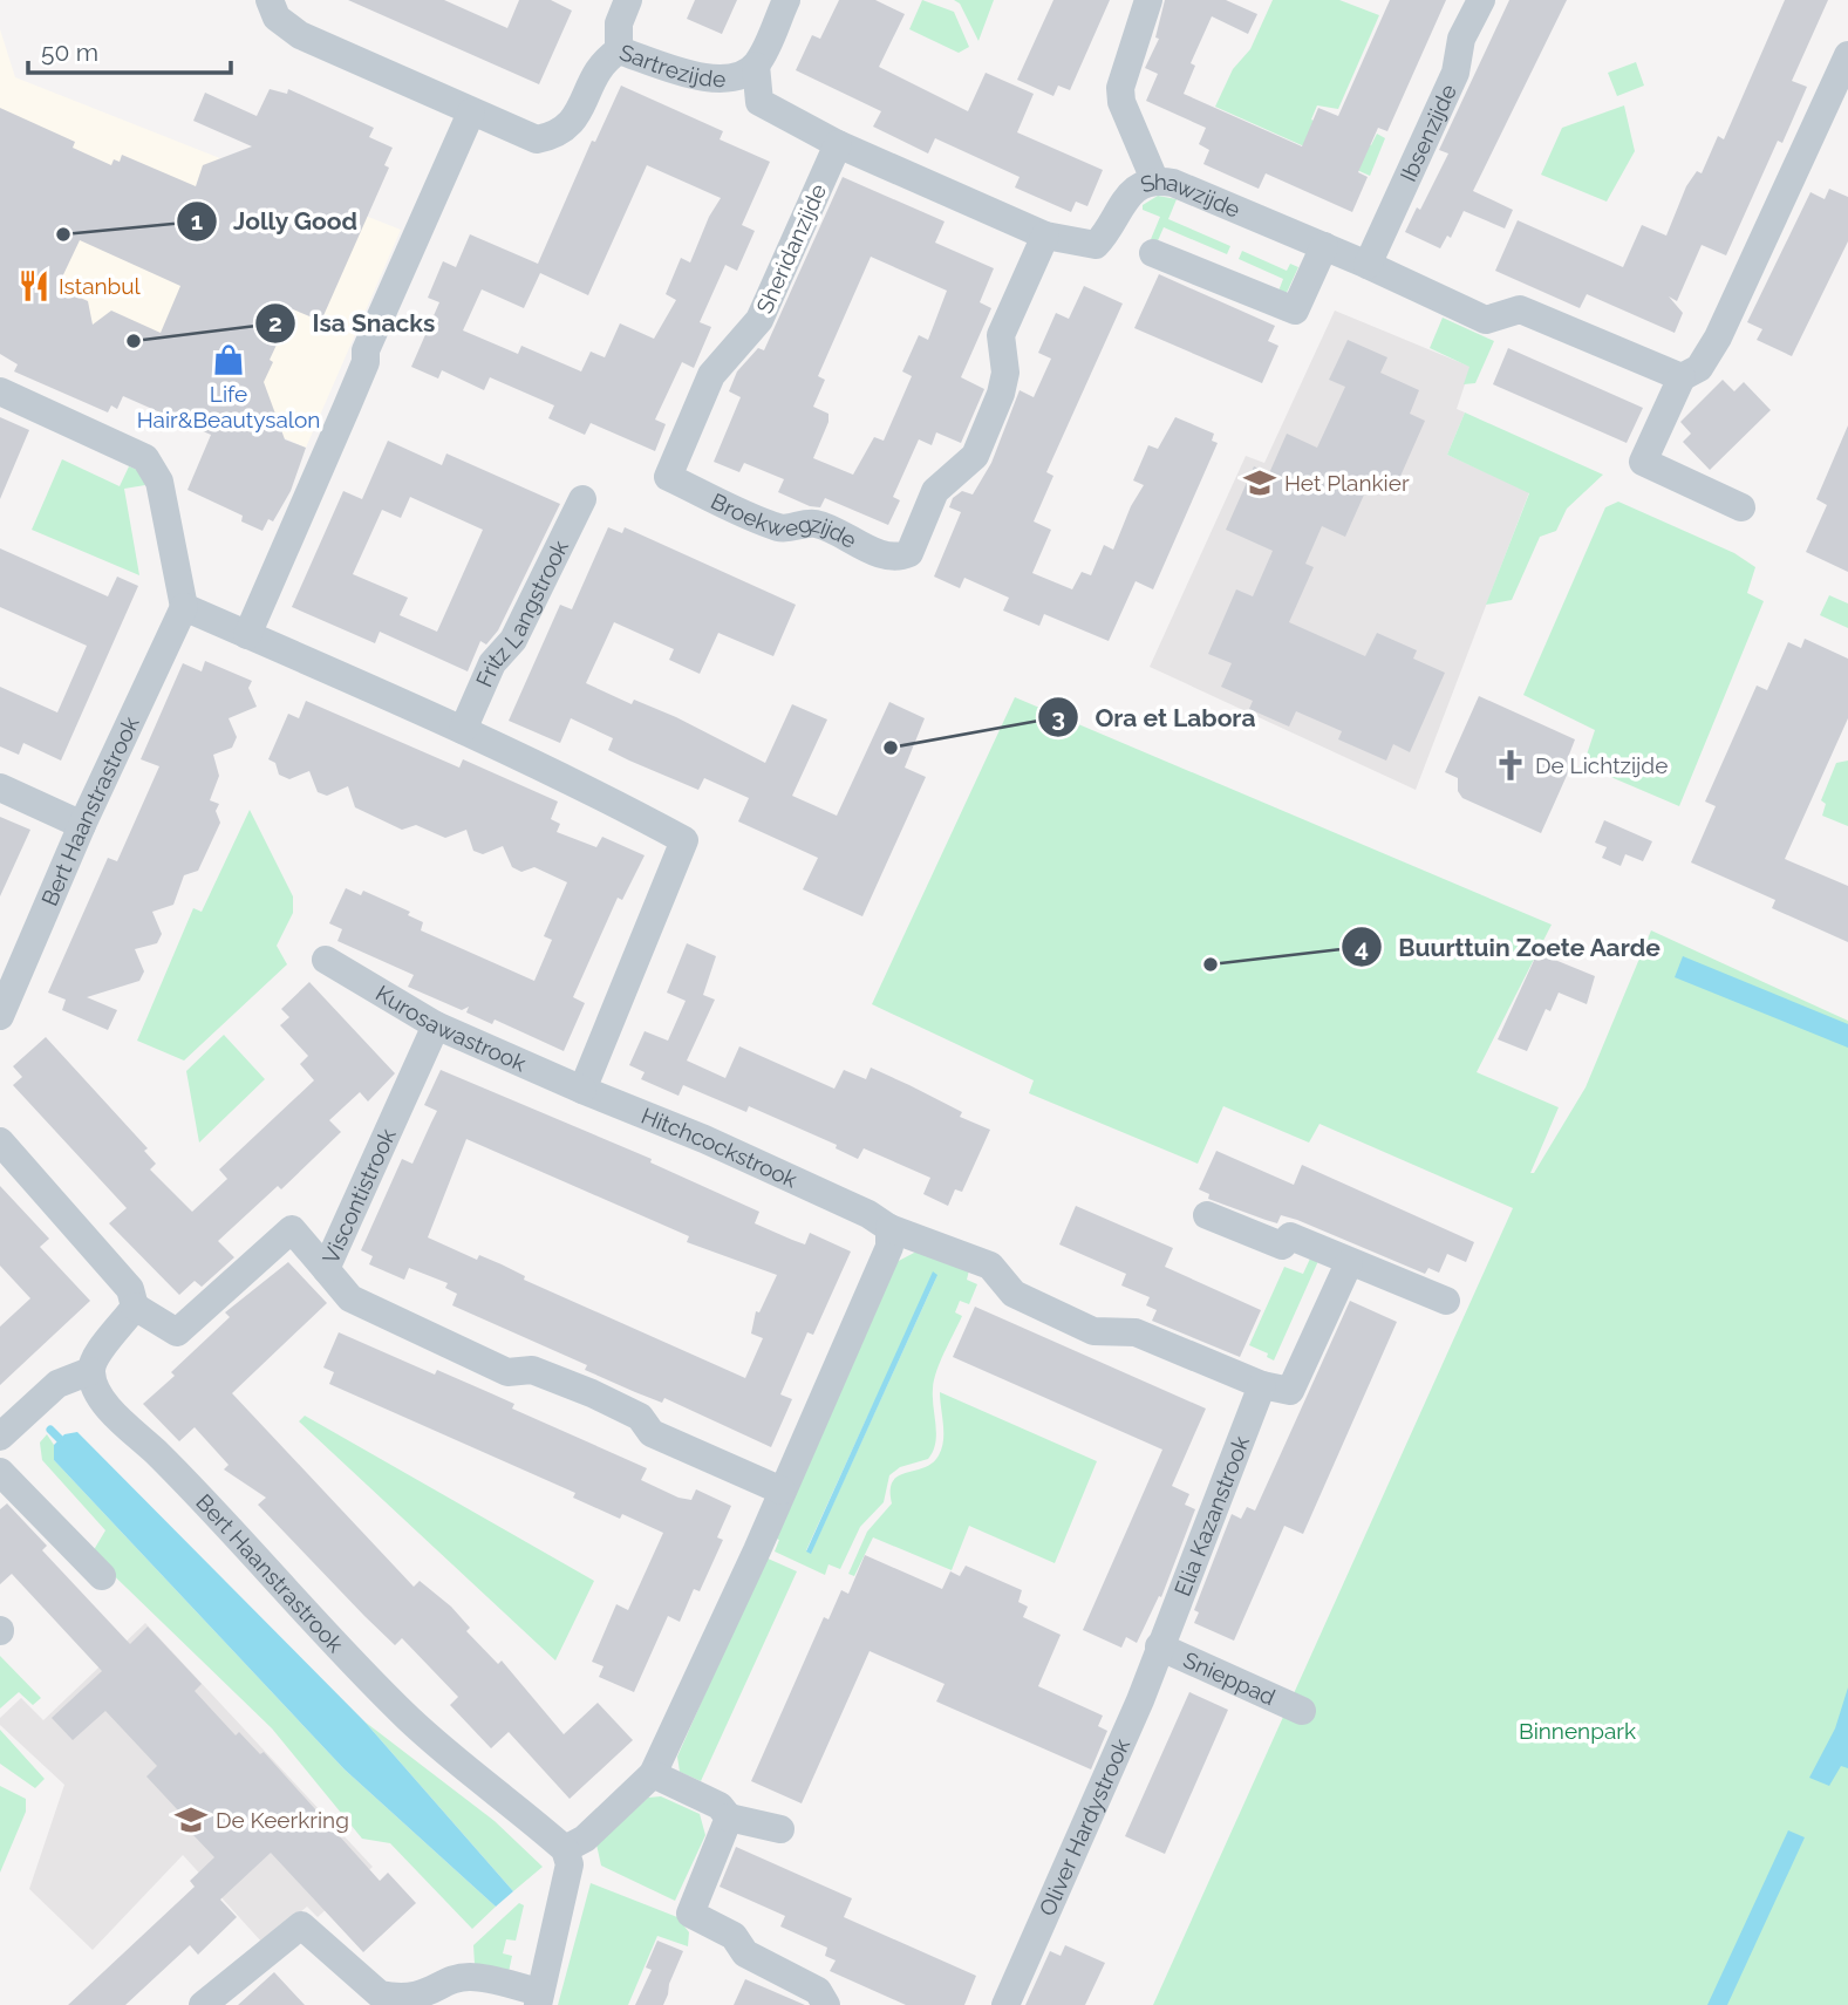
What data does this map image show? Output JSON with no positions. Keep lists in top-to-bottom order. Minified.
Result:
{"streets":{"street":["Sartrezijde","Ibsenzijde","Shawzijde","Sheridanzijde","Broekwegzijde","Fritz Langstrook","Bert Haanstrastrook","Kurosawastrook","Hitchcockstrook","Viscontistrook","Elia Kazanstrook","Snieppad","Oliver Hardystrook"]},"crossings":[["Sartrezijde","Shawzijde"],["Ibsenzijde","Shawzijde"],["Shawzijde","Sheridanzijde"],["Shawzijde","Broekwegzijde"],["Sheridanzijde","Broekwegzijde"],["Kurosawastrook","Hitchcockstrook"],["Kurosawastrook","Viscontistrook"],["Elia Kazanstrook","Snieppad"],["Elia Kazanstrook","Oliver Hardystrook"],["Snieppad","Oliver Hardystrook"]],"parks":["Binnenpark"],"places":{"other":["Jolly Good","Isa Snacks","Ora et Labora","Buurttuin Zoete Aarde"],"restaurant":["Istanbul"],"shop":["Life Hair&Beautysalon"],"school or university":["Het Plankier","De Keerkring"],"church":["De Lichtzijde"]},"scale_bar":"50 m"}
